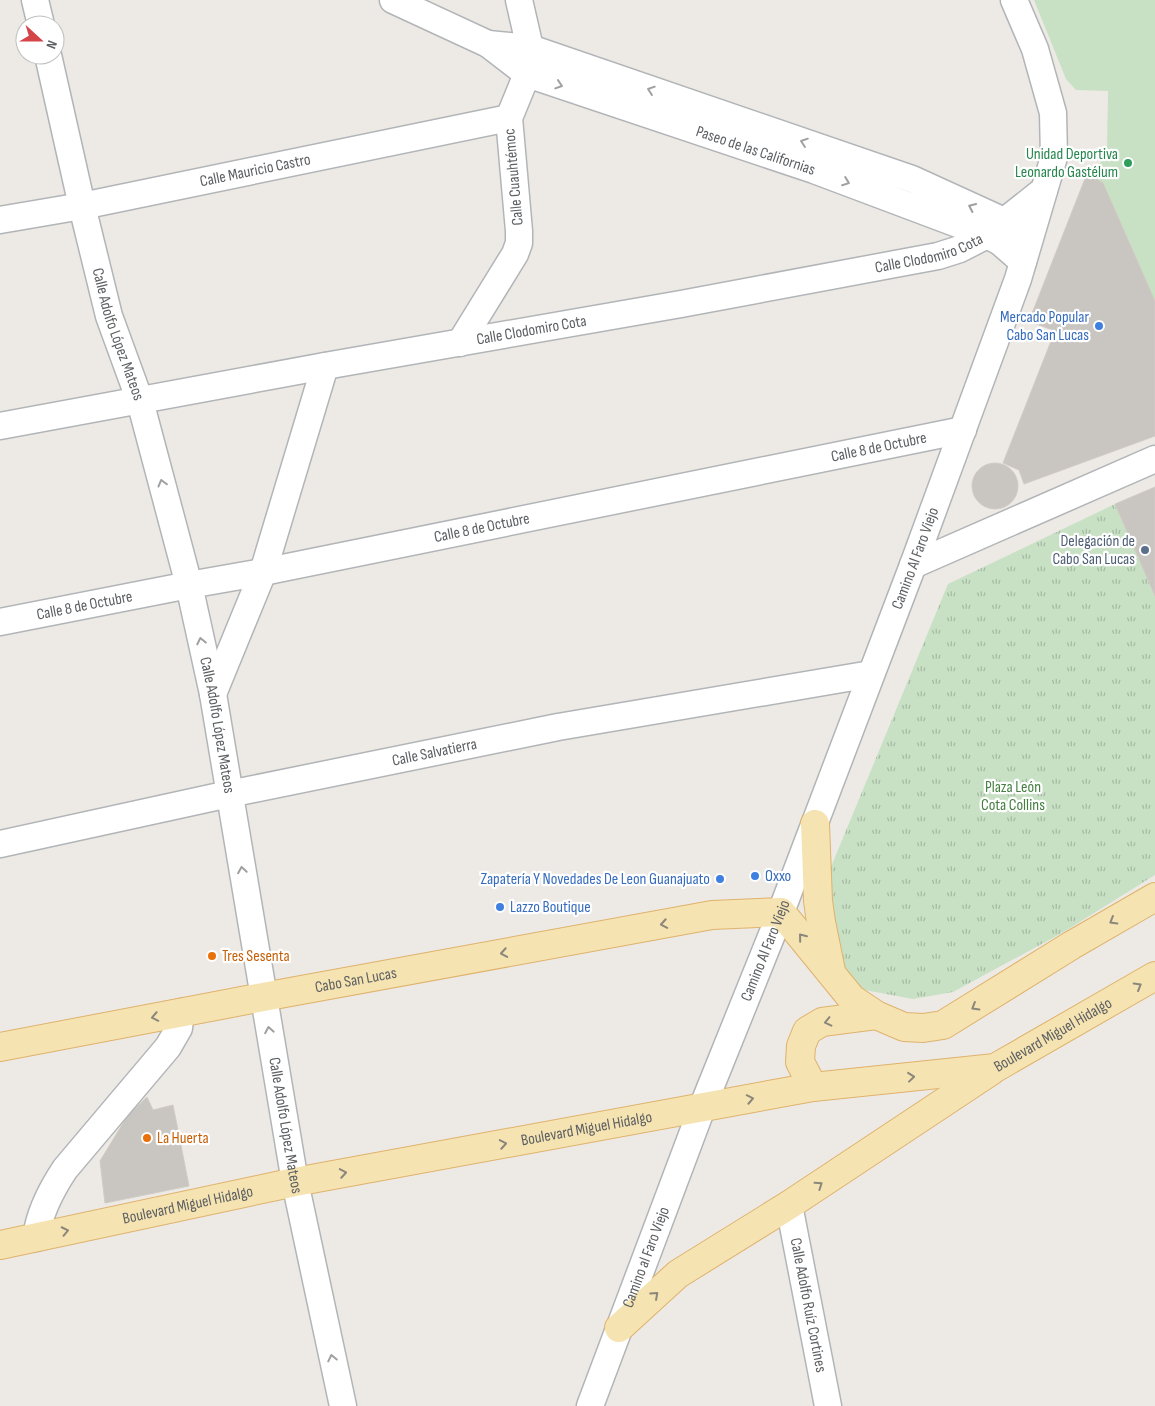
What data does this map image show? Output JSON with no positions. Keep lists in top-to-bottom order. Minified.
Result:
{"streets":{"main road":["Cabo San Lucas","Boulevard Miguel Hidalgo"],"street":["Paseo de las Californias","Calle Mauricio Castro","Calle Cuauhtémoc","Calle Clodomiro Cota","Calle Adolfo López Mateos","Calle 8 de Octubre","Camino Al Faro Viejo","Calle Salvatierra","Camino al Faro Viejo","Calle Adolfo Ruíz Cortines"]},"crossings":[["Paseo de las Californias","Calle Cuauhtémoc"],["Paseo de las Californias","Calle Clodomiro Cota"],["Paseo de las Californias","Camino Al Faro Viejo"],["Calle Mauricio Castro","Calle Cuauhtémoc"],["Calle Mauricio Castro","Calle Adolfo López Mateos"],["Calle Cuauhtémoc","Calle Clodomiro Cota"],["Calle Clodomiro Cota","Calle Adolfo López Mateos"],["Calle Clodomiro Cota","Camino Al Faro Viejo"],["Calle Adolfo López Mateos","Calle 8 de Octubre"],["Calle Adolfo López Mateos","Calle Salvatierra"],["Calle Adolfo López Mateos","Cabo San Lucas"],["Calle Adolfo López Mateos","Boulevard Miguel Hidalgo"],["Calle 8 de Octubre","Camino Al Faro Viejo"],["Camino Al Faro Viejo","Calle Salvatierra"],["Camino Al Faro Viejo","Cabo San Lucas"],["Camino Al Faro Viejo","Boulevard Miguel Hidalgo"],["Camino Al Faro Viejo","Camino al Faro Viejo"],["Boulevard Miguel Hidalgo","Camino al Faro Viejo"]],"one_way":["Calle Adolfo López Mateos","Cabo San Lucas"],"parks":["Plaza León Cota Collins"],"places":["Unidad Deportiva Leonardo Gastélum","Mercado Popular Cabo San Lucas","Delegación de Cabo San Lucas","Oxxo","Zapatería Y Novedades De Leon Guanajuato","Lazzo Boutique","Tres Sesenta","La Huerta"],"north":"right"}
